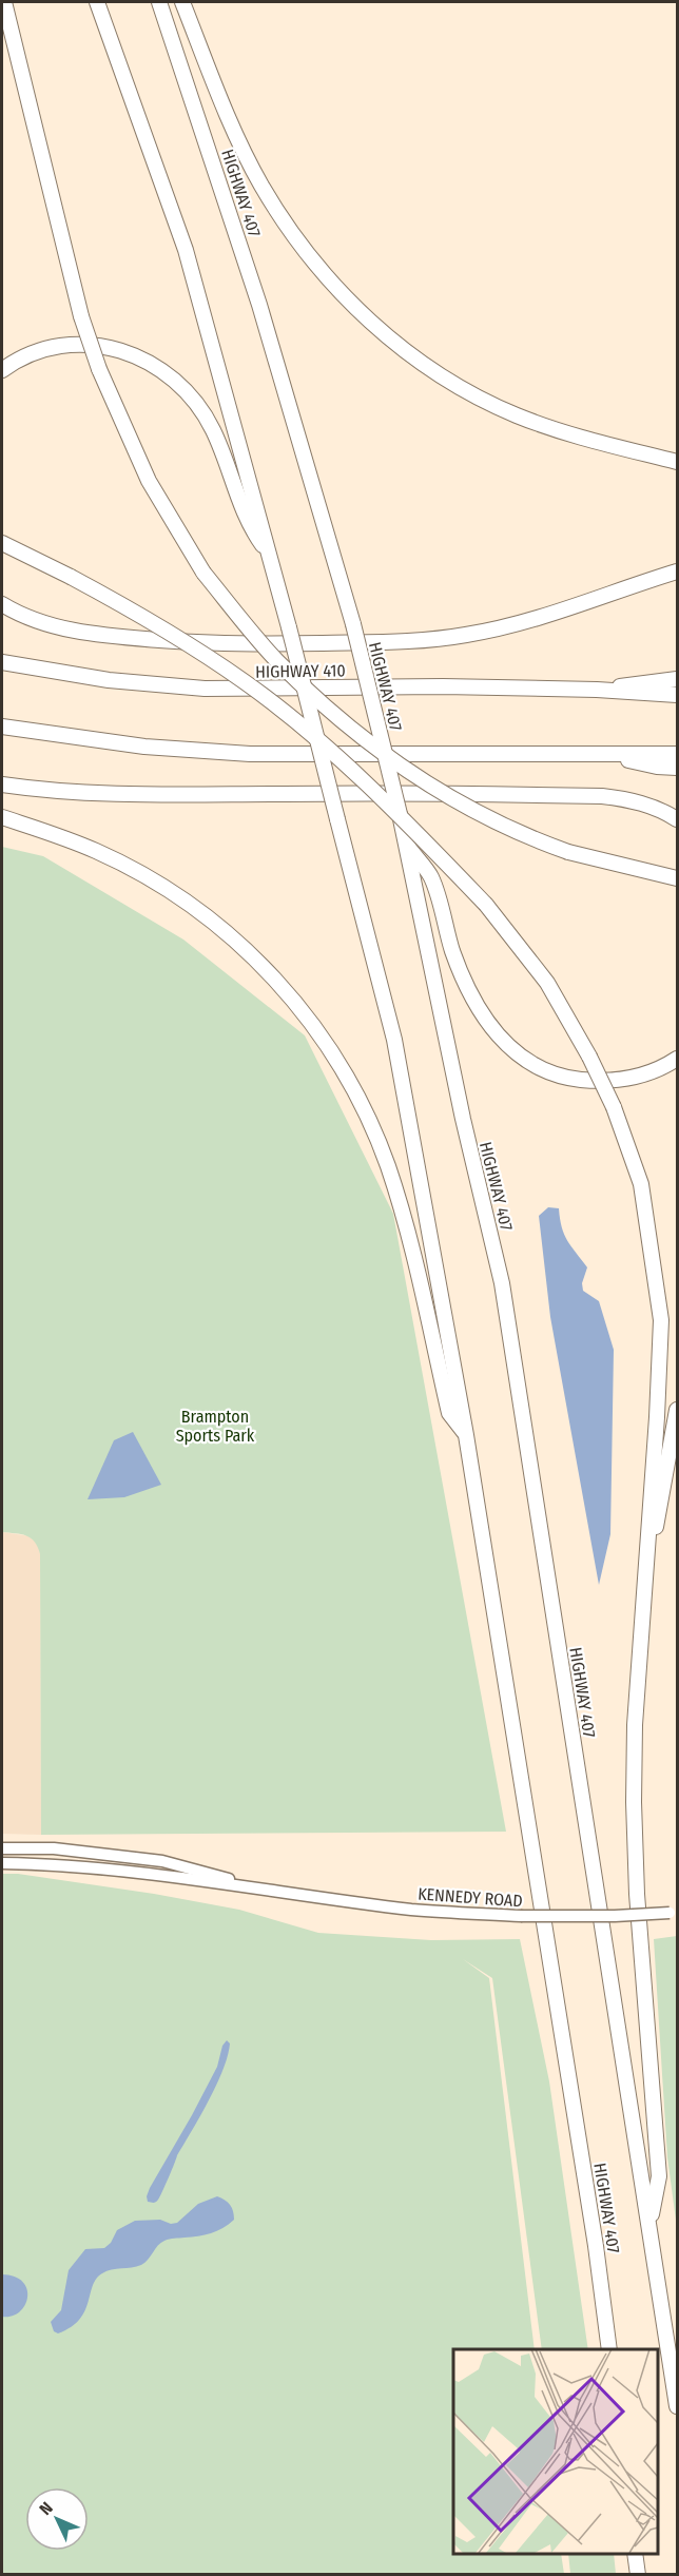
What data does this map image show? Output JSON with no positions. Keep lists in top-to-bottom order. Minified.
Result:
{"streets":{"highway":["HIGHWAY 407","HIGHWAY 410"],"main road":["KENNEDY ROAD"]},"parks":["Brampton Sports Park"],"north":"top left"}
